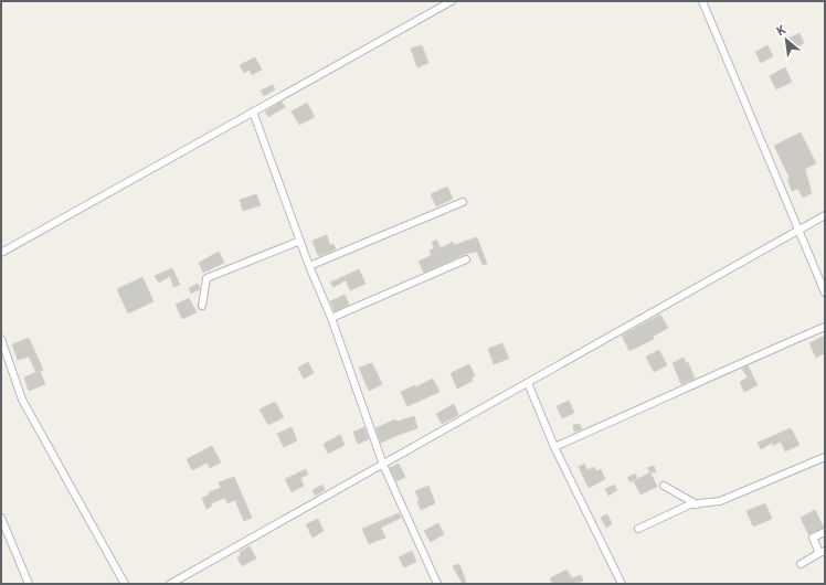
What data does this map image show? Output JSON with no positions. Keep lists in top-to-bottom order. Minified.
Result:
{"north":"top left"}
